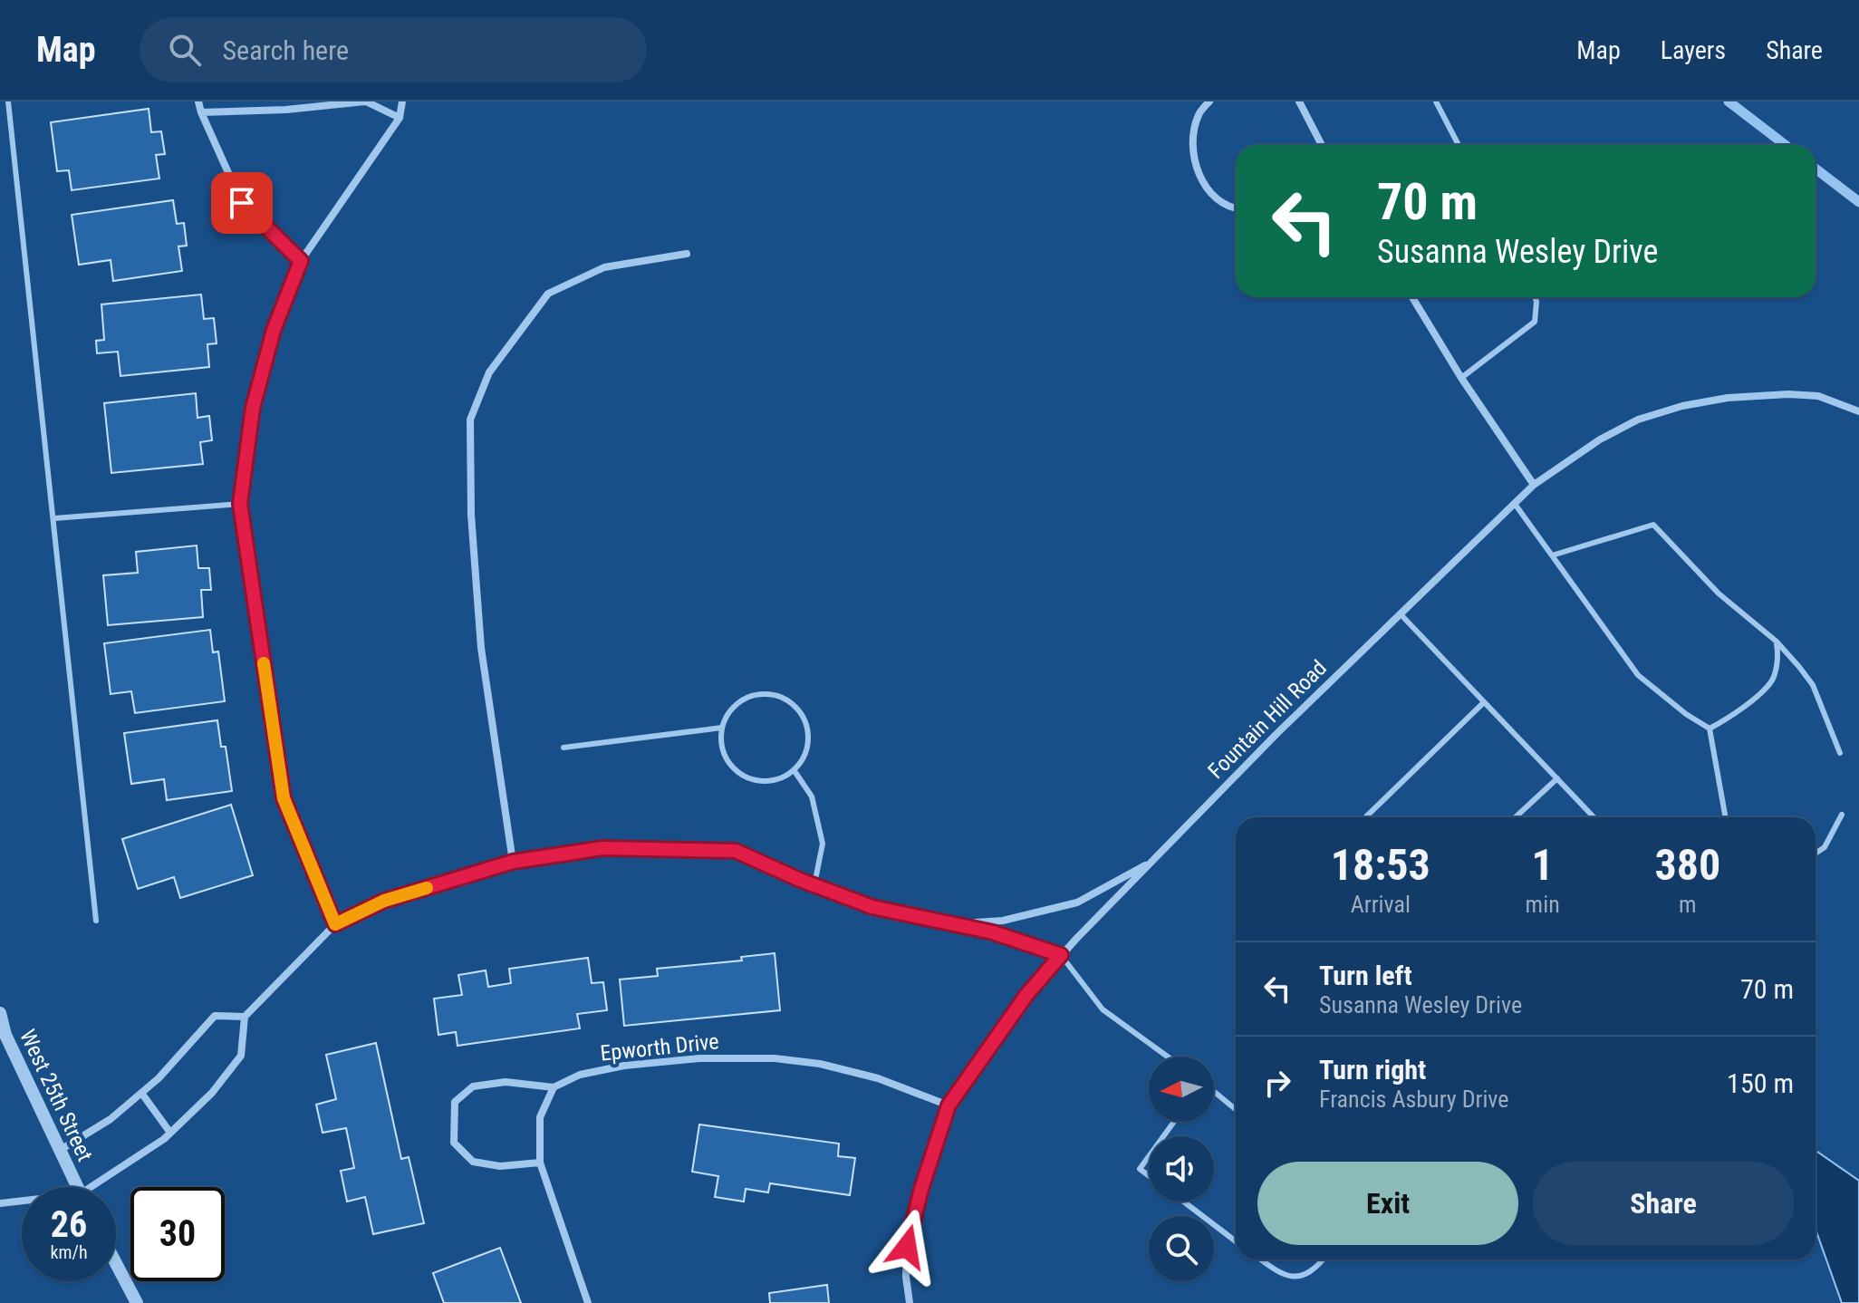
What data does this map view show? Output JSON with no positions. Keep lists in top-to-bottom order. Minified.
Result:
{"streets":{"street":["Fountain Hill Road","Epworth Drive","West 25th Street"]},"crossings":[["Fountain Hill Road","Epworth Drive"]],"north":"left","page":{"header":"Map","search":"Search here","nav":["Map","Layers","Share"],"turn":["70 m","Susanna Wesley Drive"],"eta":["18:53","Arrival","1","min","380","m"],"list":[{"name":"Turn left","note":"Susanna Wesley Drive","value":"70 m"},{"name":"Turn right","note":"Francis Asbury Drive","value":"150 m"}],"buttons":["Exit","Share"],"speed":"26 km/h","limit":"30"}}
